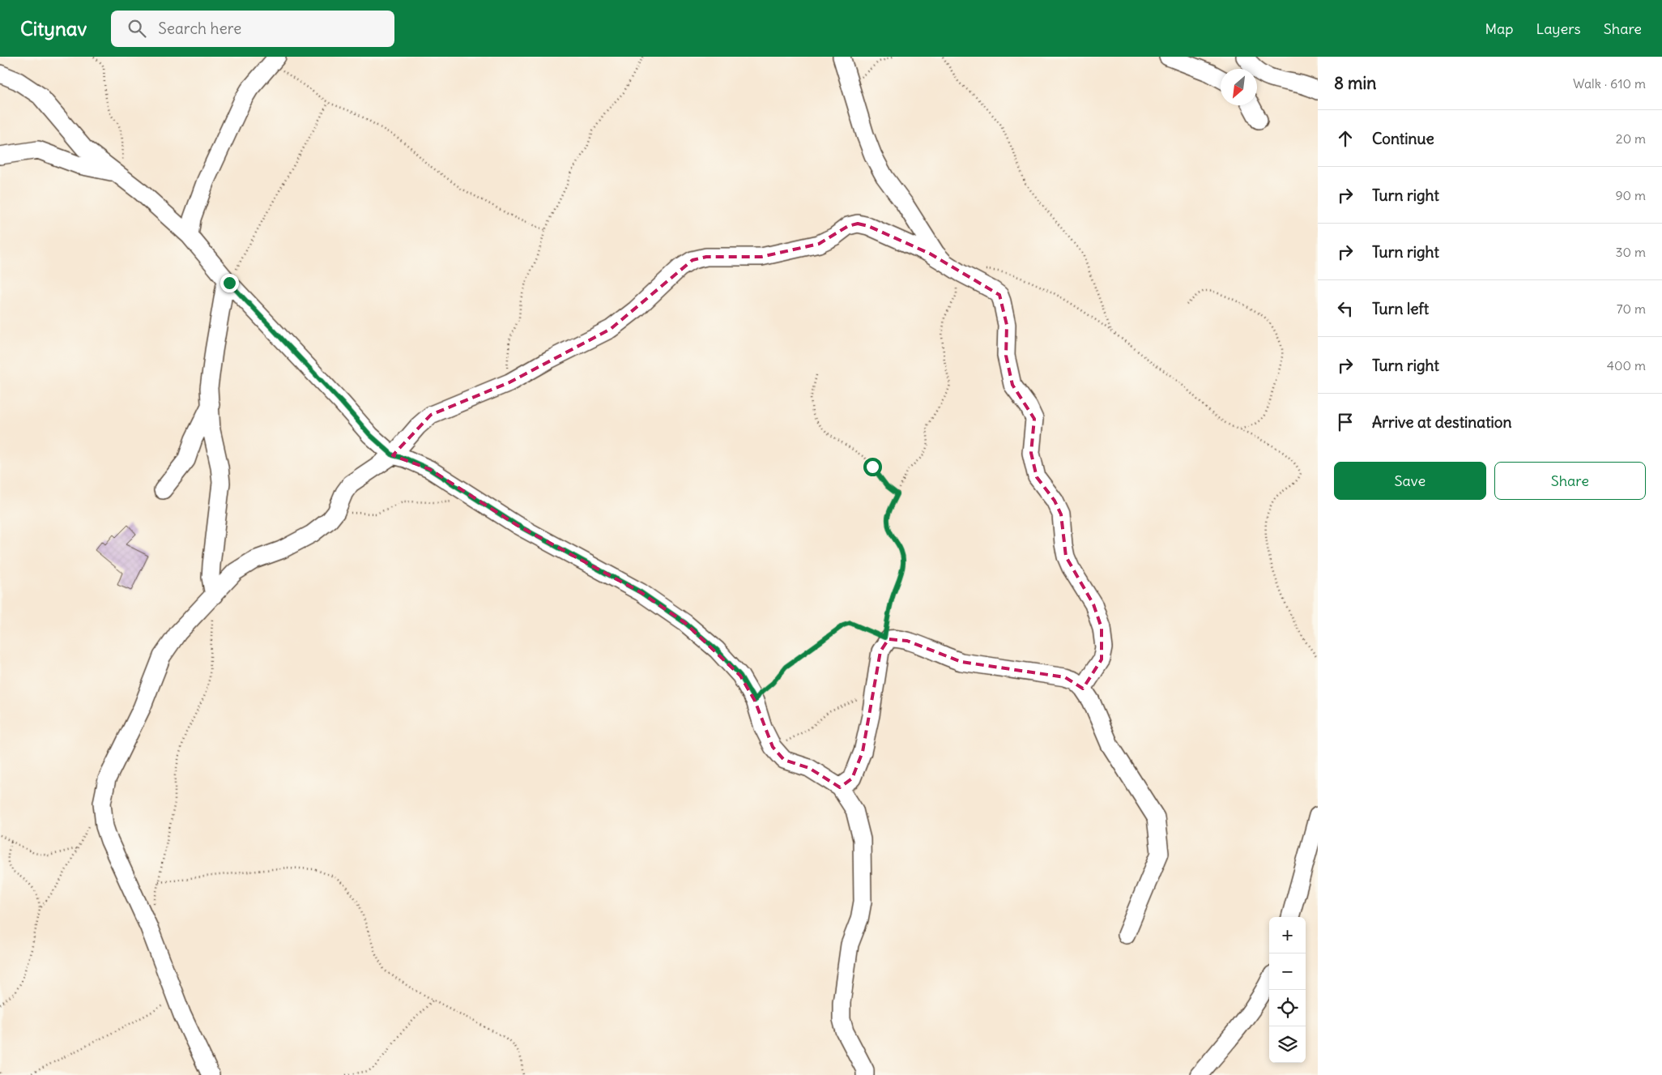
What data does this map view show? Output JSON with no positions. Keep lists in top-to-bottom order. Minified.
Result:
{"north":"bottom left","page":{"header":"Citynav","search":"Search here","nav":["Map","Layers","Share"],"heading":["8 min","Walk · 610 m"],"list":[["Continue","20 m"],["Turn right","90 m"],["Turn right","30 m"],["Turn left","70 m"],["Turn right","400 m"],"Arrive at destination"],"buttons":["Save","Share"],"map_buttons":["+","−"]}}
